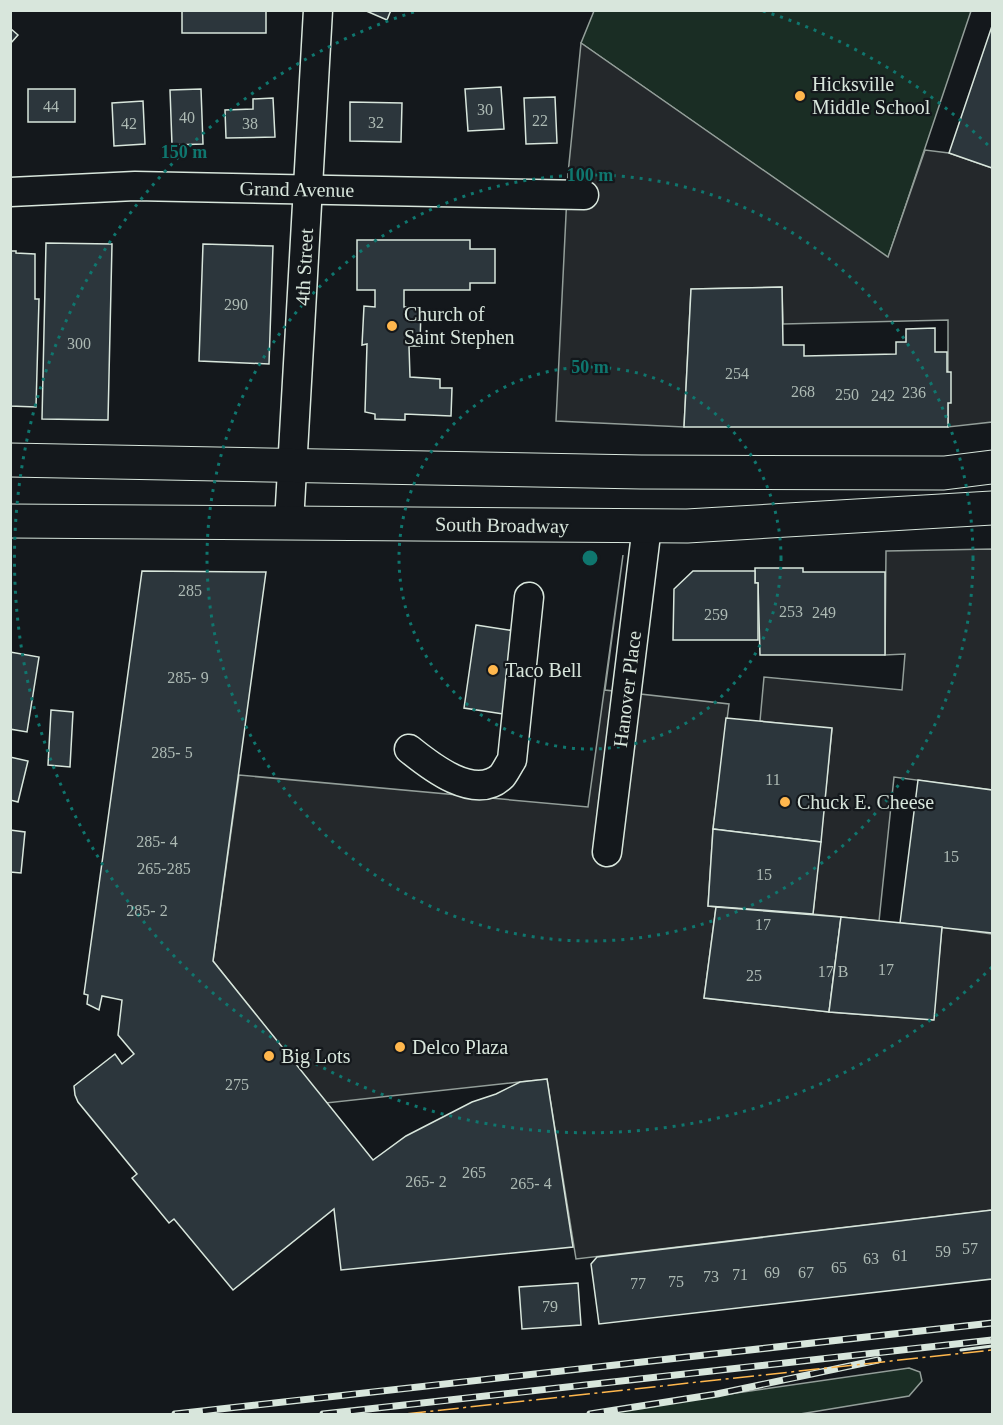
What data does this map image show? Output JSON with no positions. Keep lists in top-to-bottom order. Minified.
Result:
{"streets":{"main road":["South Broadway"],"street":["Grand Avenue","4th Street","Hanover Place"]},"crossings":[["Grand Avenue","4th Street"],["4th Street","South Broadway"],["South Broadway","Hanover Place"]],"places":["Hicksville Middle School","Church of Saint Stephen","Taco Bell","Chuck E. Cheese","Delco Plaza","Big Lots"],"house_numbers":["44","30","40","22","32","42","38","290","300","254","268","236","250","242","285","253","249","259","285- 9","285- 5","11","285- 4","15","265-285","15","285- 2","17","17","17 B","25","275","265","265- 2","265- 4","57","59","61","63","65","69","67","71","73","75","77","79"],"rings":["150 m","100 m","50 m"]}
